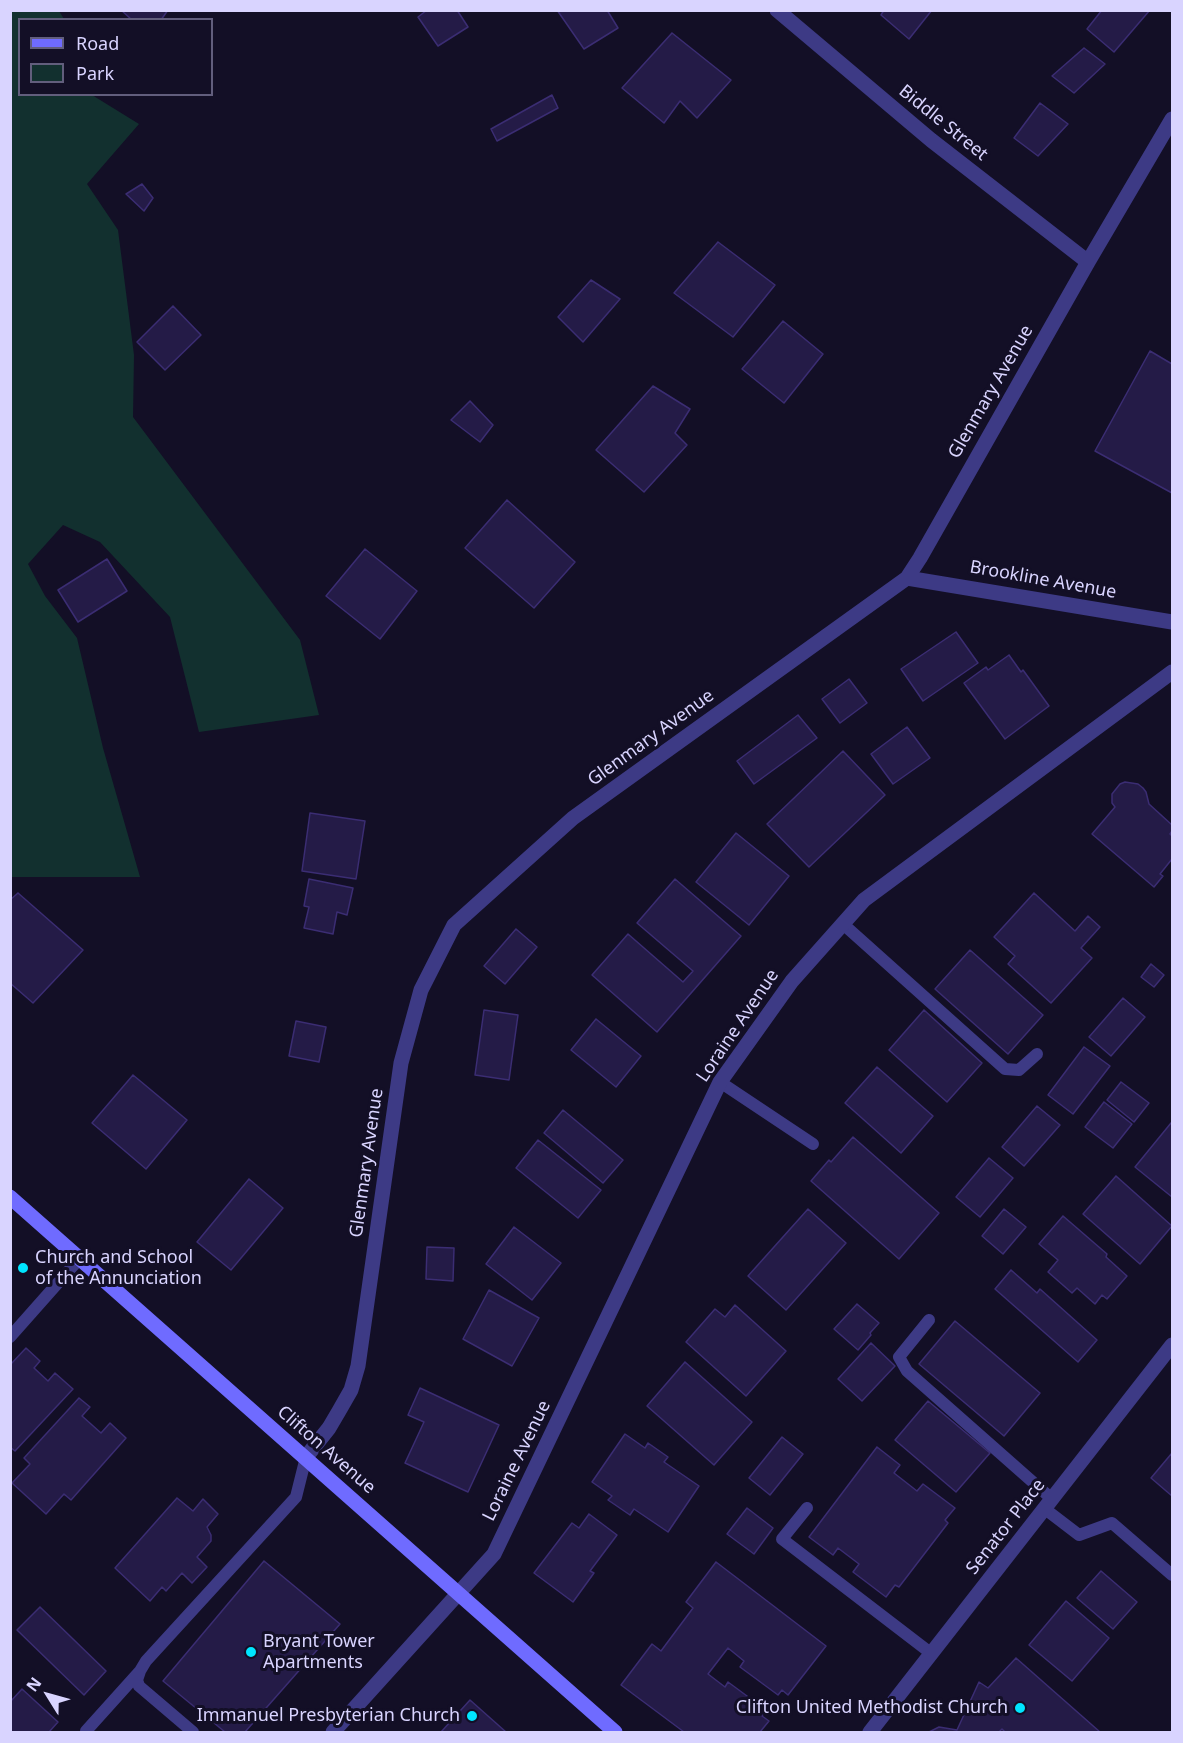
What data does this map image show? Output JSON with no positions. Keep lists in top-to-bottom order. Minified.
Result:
{"streets":{"main road":["Clifton Avenue"],"street":["Biddle Street","Glenmary Avenue","Brookline Avenue","Loraine Avenue","Senator Place"]},"crossings":[["Biddle Street","Glenmary Avenue"],["Glenmary Avenue","Brookline Avenue"],["Glenmary Avenue","Clifton Avenue"],["Loraine Avenue","Clifton Avenue"]],"places":["Church and School of the Annunciation","Bryant Tower Apartments","Clifton United Methodist Church","Immanuel Presbyterian Church"],"legend":["Road","Park"],"north":"top left"}
